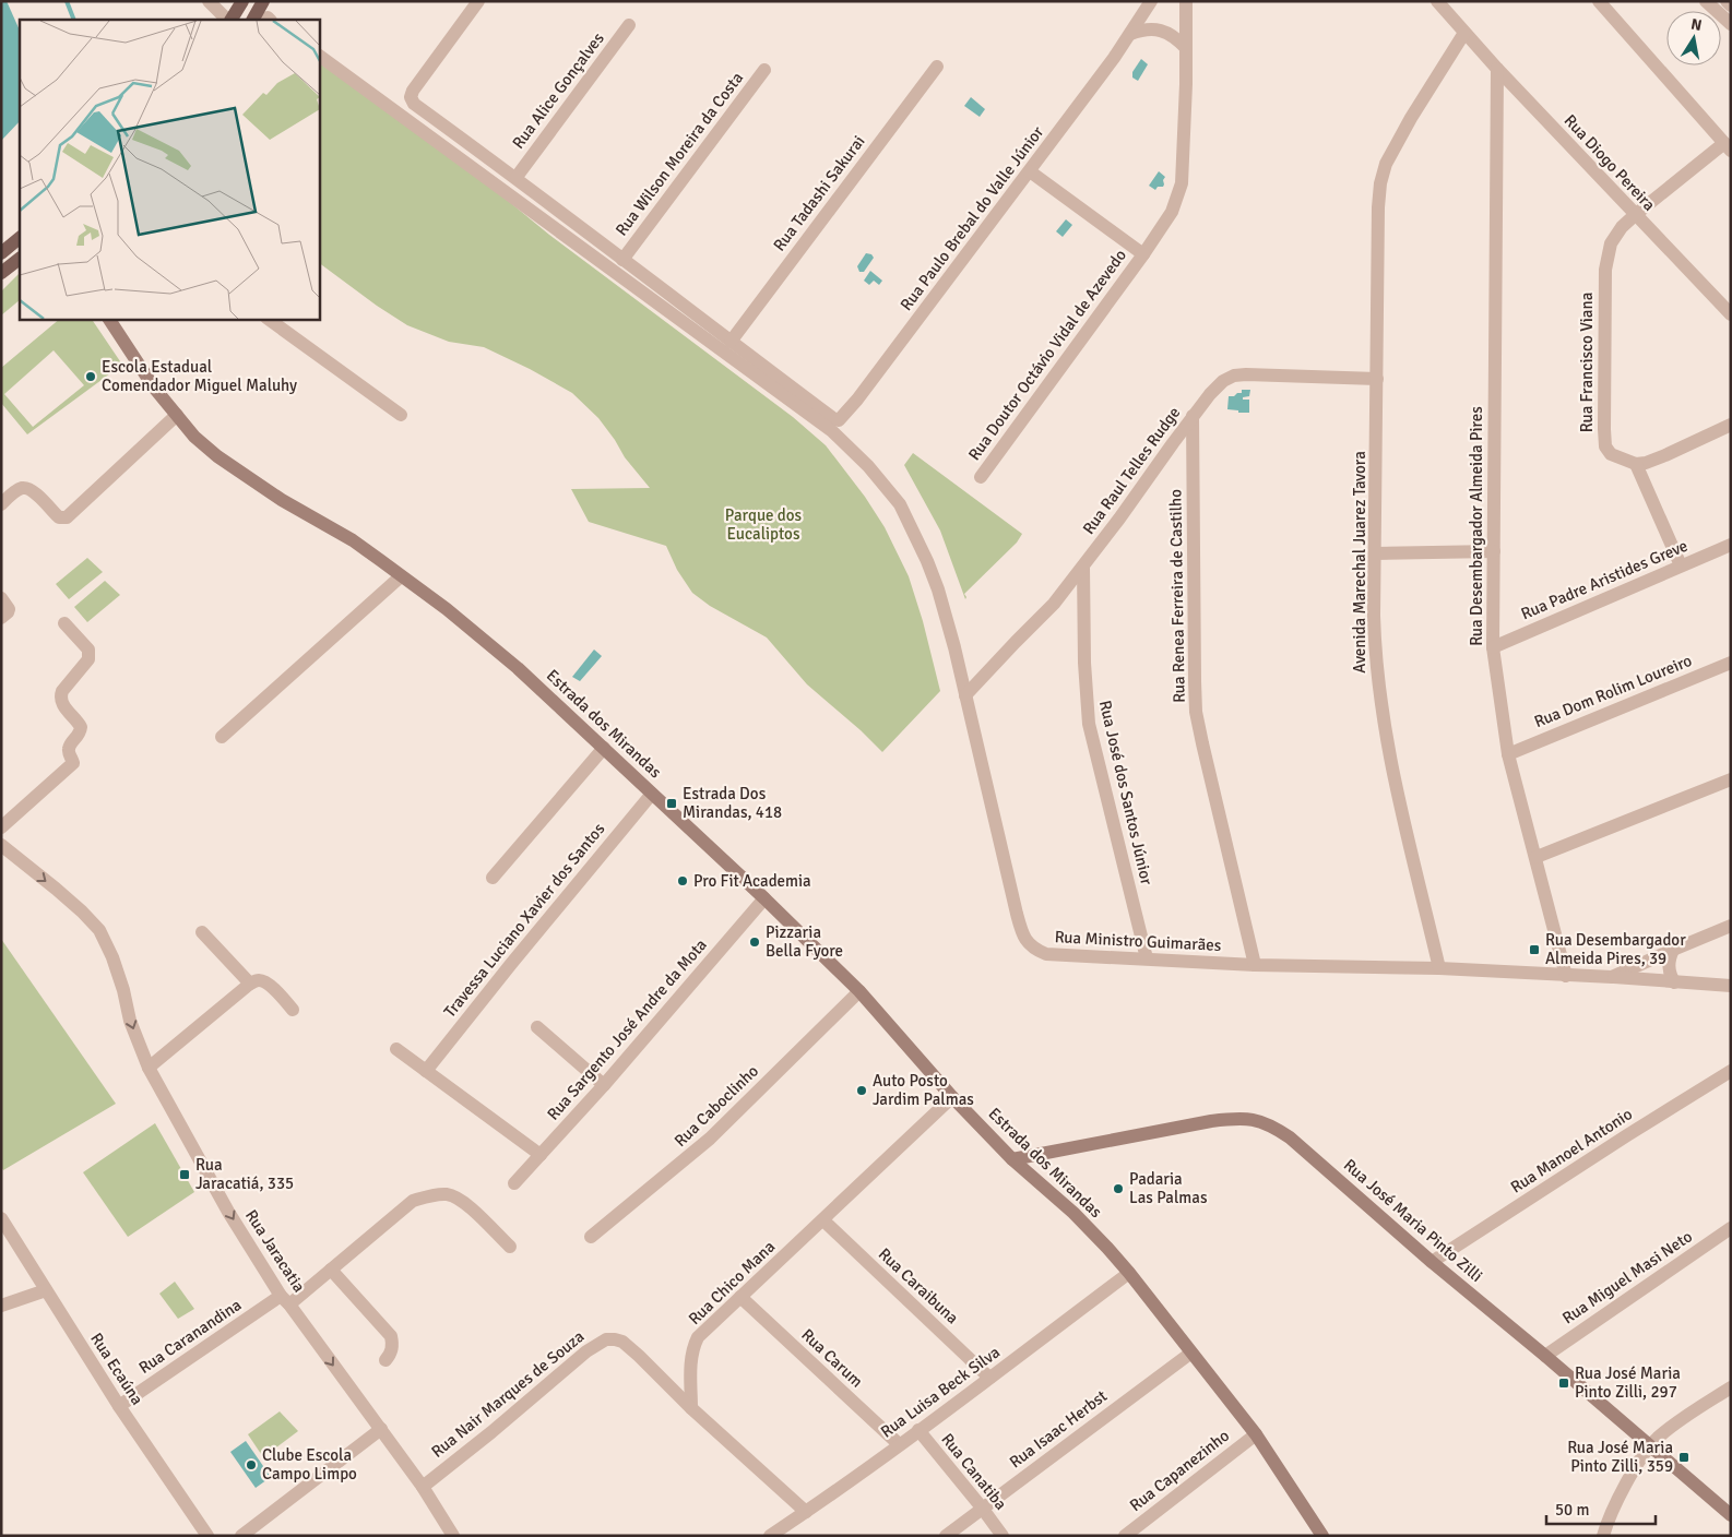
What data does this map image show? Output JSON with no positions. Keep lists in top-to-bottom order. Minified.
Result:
{"streets":{"street":["Rua Alice Gonçalves","Rua Wilson Moreira da Costa","Rua Diogo Pereira","Rua Tadashi Sakurai","Rua Paulo Brebal do Valle Júnior","Rua Doutor Octávio Vidal de Azevedo","Rua Francisco Viana","Rua Raul Telles Rudge","Rua Desembargador Almeida Pires","Avenida Marechal Juarez Tavora","Rua Padre Aristides Greve","Rua Renea Ferreira de Castilho","Rua Dom Rolim Loureiro","Estrada dos Mirandas","Rua José dos Santos Júnior","Travessa Luciano Xavier dos Santos","Rua Ministro Guimarães","Rua Sargento José Andre da Mota","Rua Caboclinho","Rua Manoel Antonio","Rua José Maria Pinto Zilli","Rua Jaracatia","Rua Miguel Masi Neto","Rua Chico Mana","Rua Caraibuna","Rua Caranandina","Rua Carum","Rua Ecaúna","Rua Luisa Beck Silva","Rua Nair Marques de Souza","Rua Isaac Herbst","Rua Capanezinho","Rua Canatiba"]},"crossings":[["Rua Diogo Pereira","Rua Francisco Viana"],["Rua Diogo Pereira","Rua Desembargador Almeida Pires"],["Rua Diogo Pereira","Avenida Marechal Juarez Tavora"],["Rua Tadashi Sakurai","Rua Paulo Brebal do Valle Júnior"],["Rua Paulo Brebal do Valle Júnior","Rua Doutor Octávio Vidal de Azevedo"],["Rua Raul Telles Rudge","Avenida Marechal Juarez Tavora"],["Rua Raul Telles Rudge","Rua Renea Ferreira de Castilho"],["Rua Raul Telles Rudge","Rua José dos Santos Júnior"],["Rua Raul Telles Rudge","Rua Ministro Guimarães"],["Rua Desembargador Almeida Pires","Rua Padre Aristides Greve"],["Rua Desembargador Almeida Pires","Rua Dom Rolim Loureiro"],["Rua Desembargador Almeida Pires","Rua Ministro Guimarães"],["Avenida Marechal Juarez Tavora","Rua Ministro Guimarães"],["Rua Renea Ferreira de Castilho","Rua Ministro Guimarães"],["Estrada dos Mirandas","Travessa Luciano Xavier dos Santos"],["Estrada dos Mirandas","Rua Sargento José Andre da Mota"],["Estrada dos Mirandas","Rua Caboclinho"],["Estrada dos Mirandas","Rua José Maria Pinto Zilli"],["Estrada dos Mirandas","Rua Chico Mana"],["Estrada dos Mirandas","Rua Luisa Beck Silva"],["Estrada dos Mirandas","Rua Isaac Herbst"],["Estrada dos Mirandas","Rua Capanezinho"],["Rua José dos Santos Júnior","Rua Ministro Guimarães"],["Rua Manoel Antonio","Rua José Maria Pinto Zilli"],["Rua José Maria Pinto Zilli","Rua Miguel Masi Neto"],["Rua Jaracatia","Rua Caranandina"],["Rua Jaracatia","Rua Nair Marques de Souza"],["Rua Chico Mana","Rua Caraibuna"],["Rua Chico Mana","Rua Carum"],["Rua Chico Mana","Rua Nair Marques de Souza"],["Rua Caraibuna","Rua Luisa Beck Silva"],["Rua Caranandina","Rua Ecaúna"],["Rua Carum","Rua Luisa Beck Silva"],["Rua Luisa Beck Silva","Rua Canatiba"],["Rua Isaac Herbst","Rua Canatiba"]],"one_way":["Rua Jaracatia"],"parks":["Parque dos Eucaliptos"],"places":{"other":["Escola Estadual Comendador Miguel Maluhy","Pro Fit Academia","Pizzaria Bella Fyore","Auto Posto Jardim Palmas","Padaria Las Palmas","Clube Escola Campo Limpo"],"transit":["Estrada Dos Mirandas, 418","Rua Desembargador Almeida Pires, 39","Rua Jaracatiá, 335","Rua José Maria Pinto Zilli, 297","Rua José Maria Pinto Zilli, 359"]},"scale_bar":"50 m","north":"top"}
